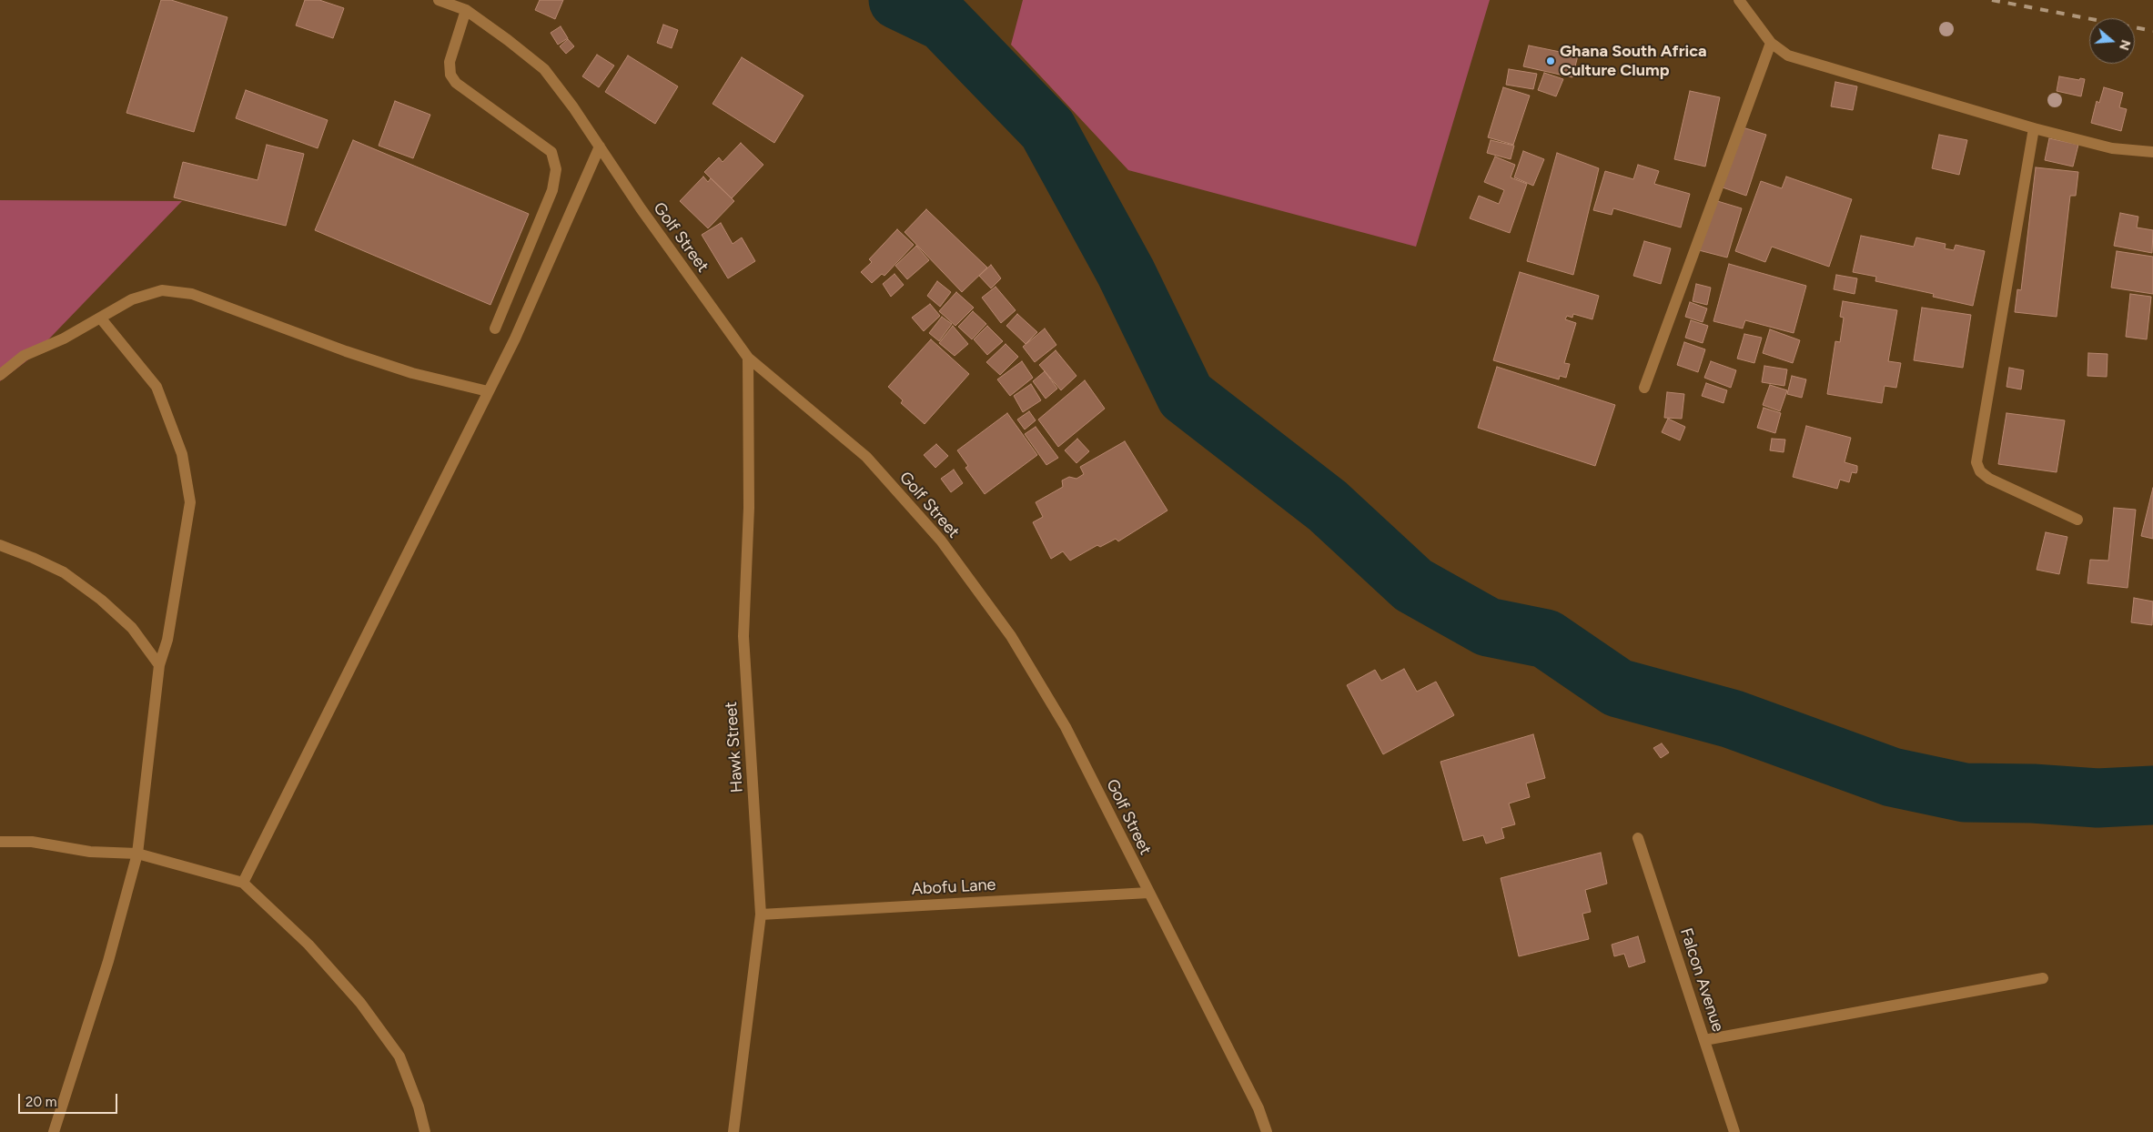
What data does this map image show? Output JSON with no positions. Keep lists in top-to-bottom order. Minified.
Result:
{"streets":{"street":["Golf Street","Hawk Street","Abofu Lane","Falcon Avenue"]},"crossings":[["Golf Street","Hawk Street"],["Golf Street","Abofu Lane"],["Hawk Street","Abofu Lane"]],"places":["Ghana South Africa Culture Clump"],"scale_bar":"20 m","north":"right"}
